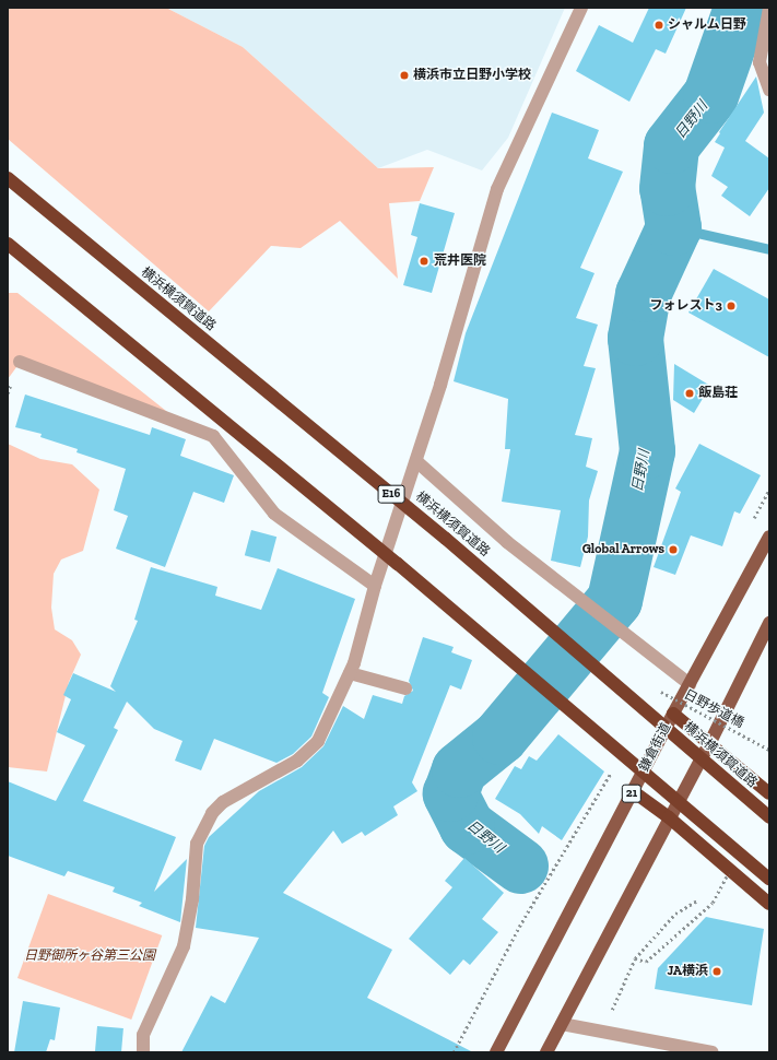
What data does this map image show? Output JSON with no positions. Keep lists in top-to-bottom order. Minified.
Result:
{"streets":{"highway":["横浜横須賀道路","E16"],"main road":["鎌倉街道","21"],"path":["日野歩道橋"]},"water":["日野川"],"parks":["日野御所ヶ谷第三公園"],"places":["シャルム日野","横浜市立日野小学校","荒井医院","フォレスト3","飯島荘","Global Arrows","JA横浜"]}
